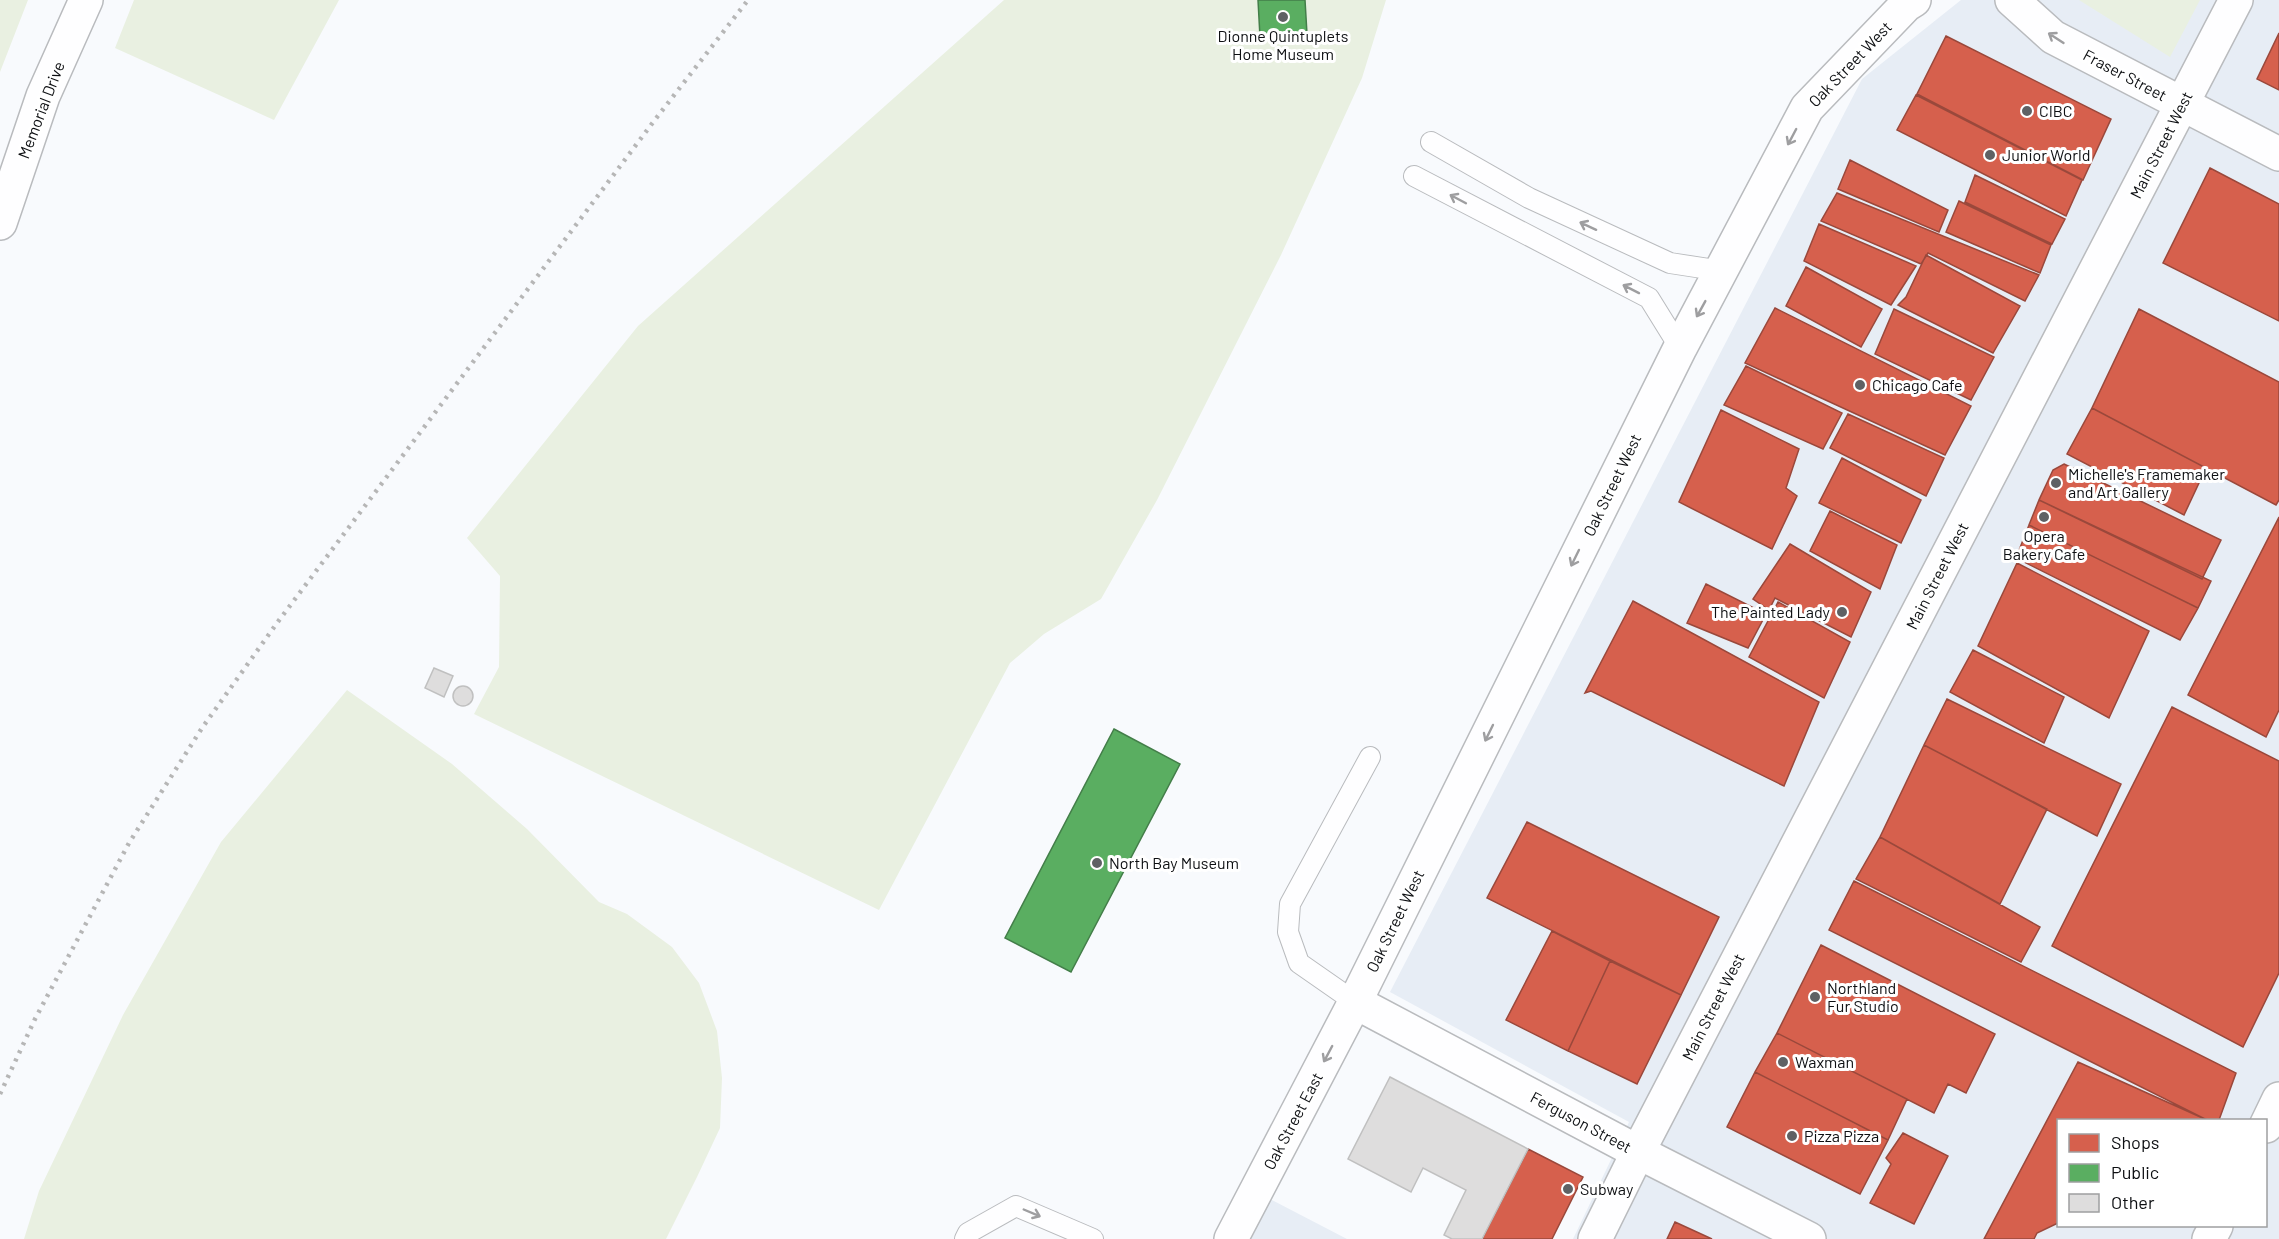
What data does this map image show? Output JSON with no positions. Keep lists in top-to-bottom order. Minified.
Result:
{"streets":{"street":["Oak Street West","Fraser Street","Memorial Drive","Main Street West","Oak Street East","Ferguson Street"]},"crossings":[["Oak Street West","Oak Street East"],["Oak Street West","Ferguson Street"],["Fraser Street","Main Street West"],["Main Street West","Ferguson Street"],["Oak Street East","Ferguson Street"]],"one_way":["Oak Street West","Fraser Street","Oak Street East"],"places":["Dionne Quintuplets Home Museum","CIBC","Junior World","Chicago Cafe","Michelle's Framemaker and Art Gallery","Opera Bakery Cafe","The Painted Lady","North Bay Museum","Northland Fur Studio","Waxman","Pizza Pizza","Subway"],"legend":["Shops","Public","Other"]}
